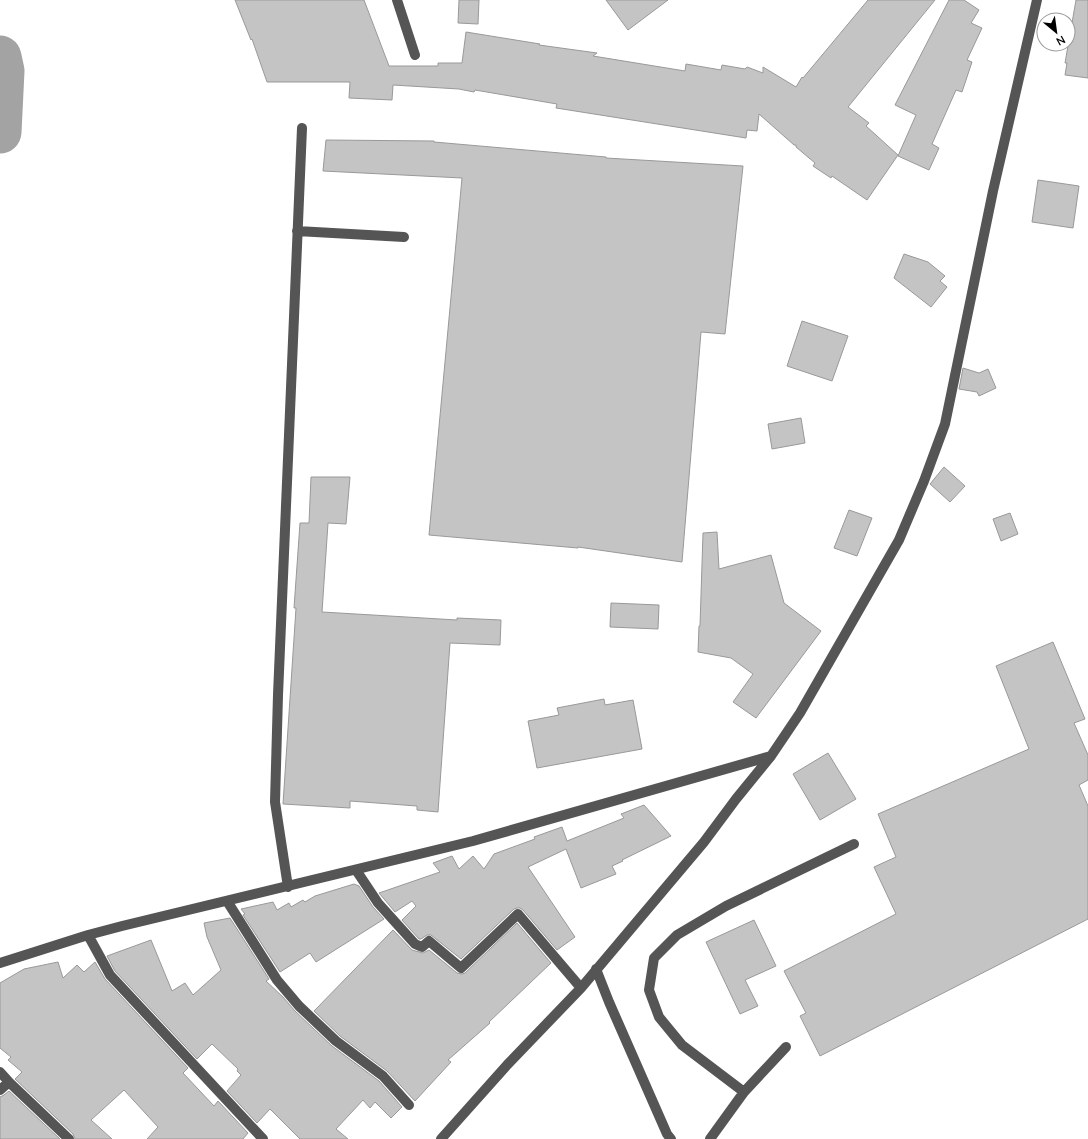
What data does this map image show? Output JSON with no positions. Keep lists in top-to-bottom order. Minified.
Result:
{"north":"bottom right"}
